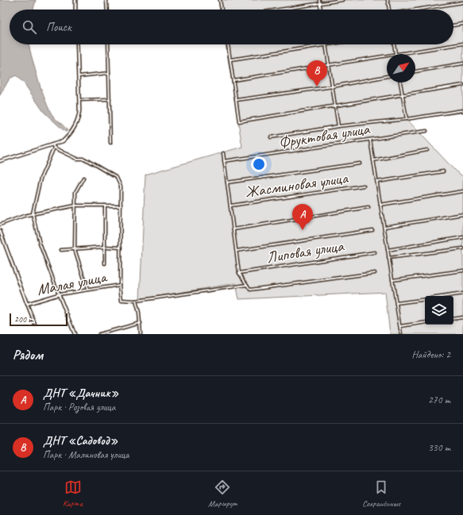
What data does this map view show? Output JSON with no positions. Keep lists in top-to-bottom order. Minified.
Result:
{"streets":{"street":["Фруктовая улица","Жасминовая улица","Липовая улица","Малая улица"]},"scale_bar":"200 m","north":"top right","page":{"search":"Поиск","pins":["B","A"],"scale":"200 m","heading":["Рядом","Найдено: 2"],"list":[{"mark":"A","name":"ДНТ «Дачник»","note":"Парк · Розовая улица","value":"270 m"},{"mark":"B","name":"ДНТ «Садовод»","note":"Парк · Малиновая улица","value":"330 m"}],"nav":["Карта","Маршрут","Сохранённые"]}}
